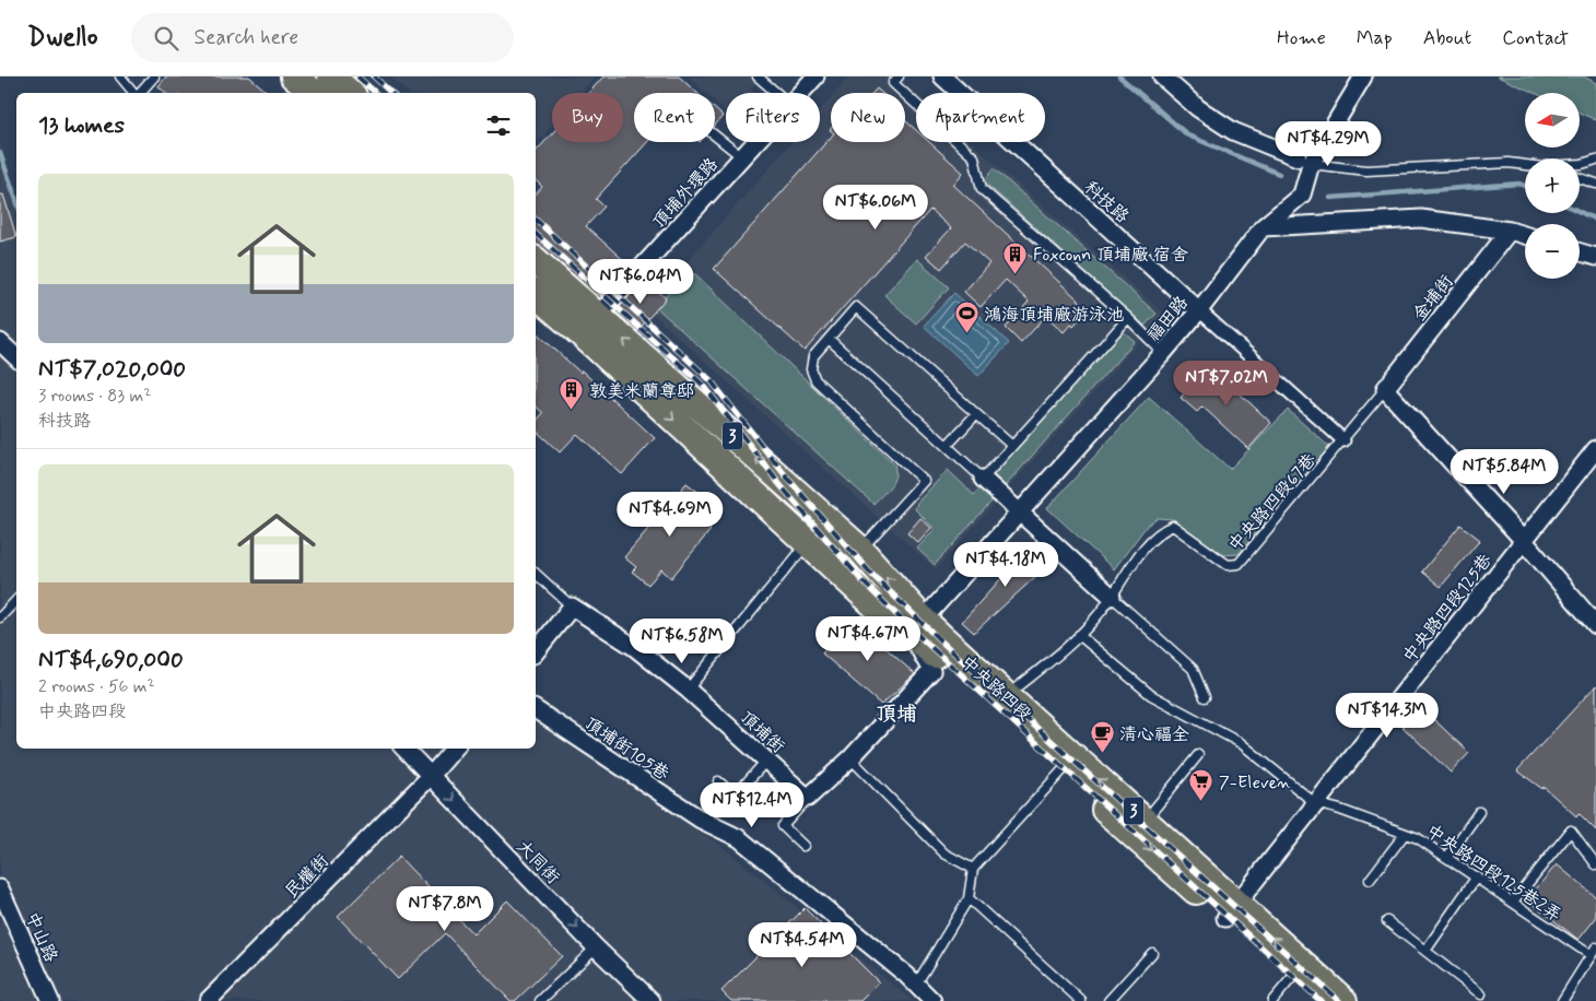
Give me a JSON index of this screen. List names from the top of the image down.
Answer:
{
  "streets": {
    "main road": ["3", "中央路四段"],
    "street": [
      "頂埔外環路",
      "科技路",
      "金埔街",
      "福田路",
      "中央路四段125巷",
      "頂埔街",
      "頂埔街105巷",
      "大同街",
      "民權街",
      "中山路"
    ],
    "lane": ["中央路四段67巷", "中央路四段125巷2弄"]
  },
  "crossings": [
    ["頂埔外環路", "中央路四段"],
    ["科技路", "福田路"],
    ["科技路", "中央路四段67巷"],
    ["金埔街", "中央路四段67巷"],
    ["福田路", "中央路四段"],
    ["中央路四段67巷", "中央路四段"],
    ["中央路四段125巷", "中央路四段"],
    ["中央路四段125巷", "中央路四段125巷2弄"],
    ["大同街", "民權街"]
  ],
  "one_way": ["大同街"],
  "districts": ["頂埔"],
  "places": {
    "building": ["Foxconn 頂埔廠 宿舍", "敦美米蘭尊邸"],
    "sports": ["鴻海頂埔廠游泳池"],
    "cafe": ["清心福全"],
    "supermarket": ["7-Eleven"]
  },
  "north": "left",
  "page": {
    "header": "Dwello",
    "search": "Search here",
    "nav": [
      "Home",
      "Map",
      "About",
      "Contact"
    ],
    "map_buttons": ["+", "−"],
    "chip": [
      "Buy",
      "Rent",
      "Filters",
      "New",
      "Apartment"
    ],
    "heading": "13 homes",
    "price": [
      "NT$4.29M",
      "NT$6.06M",
      "NT$6.04M",
      "NT$7.02M",
      "NT$5.84M",
      "NT$4.69M",
      "NT$4.18M",
      "NT$4.67M",
      "NT$6.58M",
      "NT$14.3M",
      "NT$12.4M",
      "NT$7.8M",
      "NT$4.54M"
    ],
    "list": [
      {
        "name": "NT$7,020,000",
        "note": "3 rooms · 83 m² · 科技路"
      },
      {
        "name": "NT$4,690,000",
        "note": "2 rooms · 56 m² · 中央路四段"
      }
    ]
  }
}
